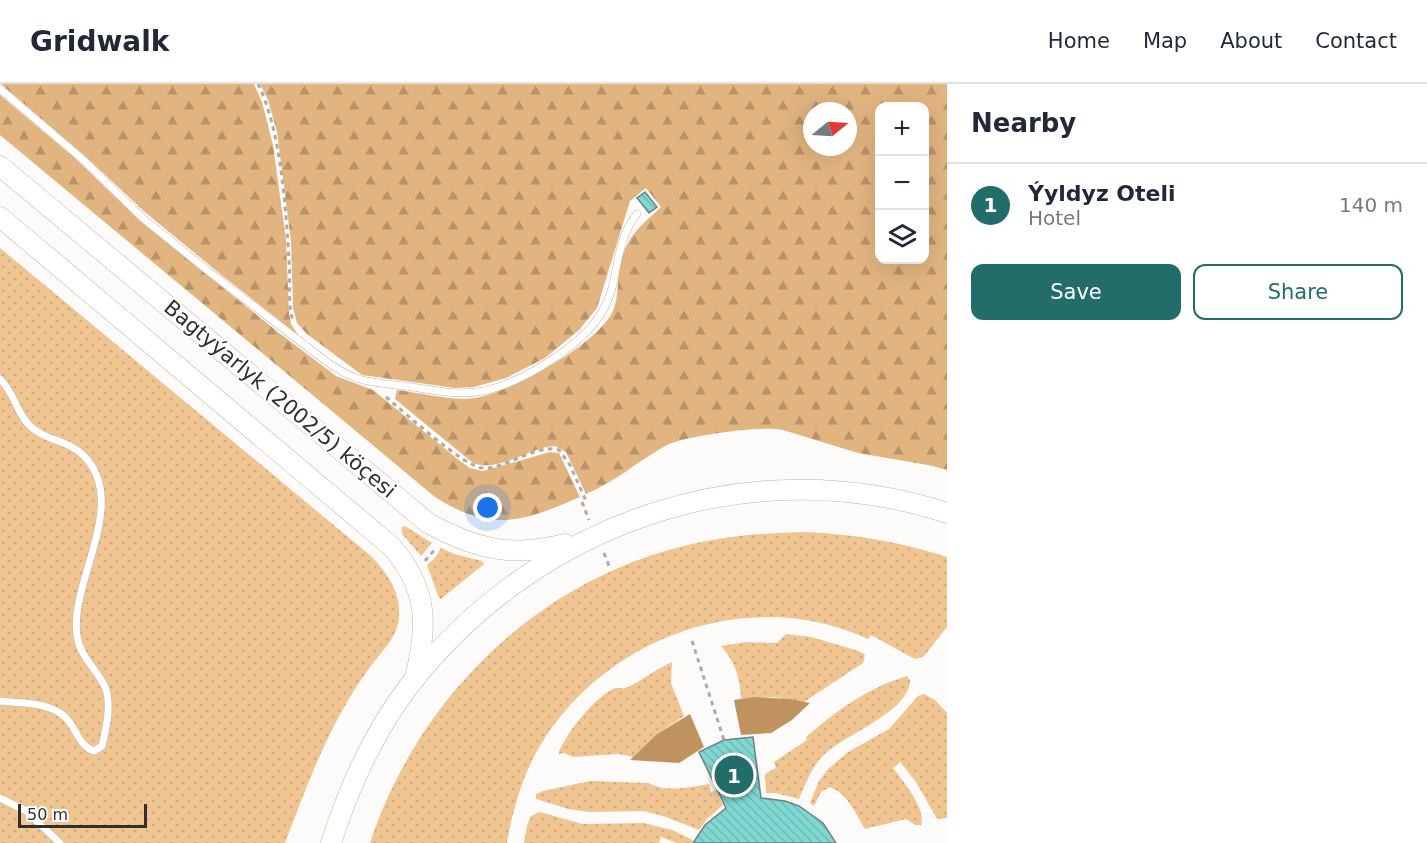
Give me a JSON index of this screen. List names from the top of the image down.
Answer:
{
  "streets": {
    "street": ["Bagtyýarlyk (2002/5) köçesi"]
  },
  "scale_bar": "50 m",
  "north": "right",
  "page": {
    "header": "Gridwalk",
    "nav": [
      "Home",
      "Map",
      "About",
      "Contact"
    ],
    "heading": "Nearby",
    "map_buttons": ["+", "−"],
    "list": [
      {
        "mark": "1",
        "name": "Ýyldyz Oteli",
        "note": "Hotel",
        "value": "140 m"
      }
    ],
    "buttons": ["Save", "Share"],
    "pins": "1",
    "scale": "50 m"
  }
}
